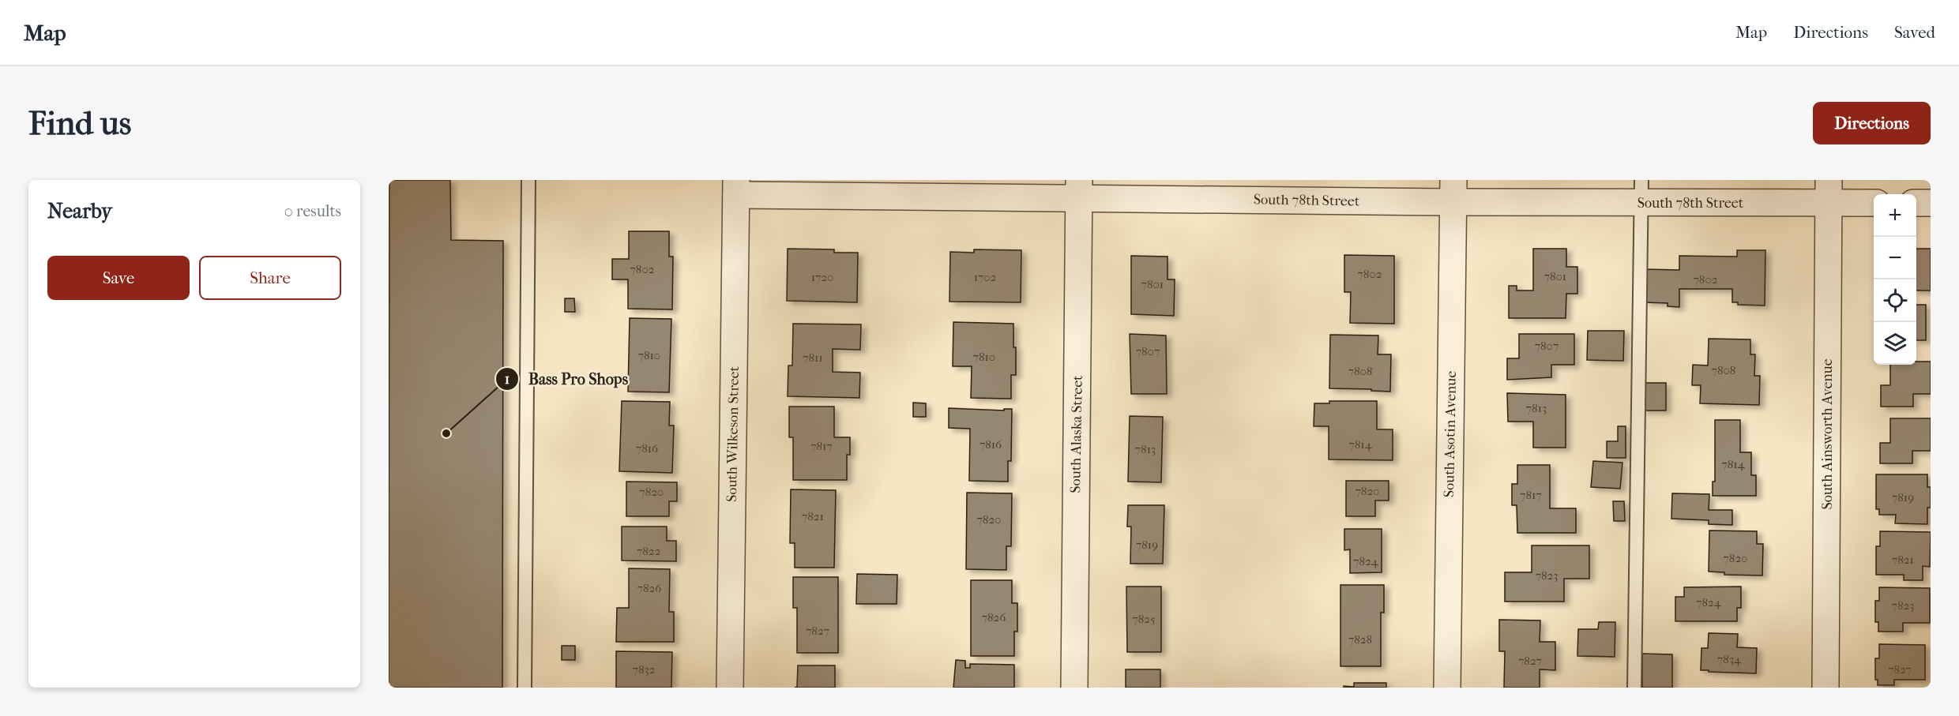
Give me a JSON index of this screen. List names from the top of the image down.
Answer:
{
  "streets": {
    "street": [
      "South 78th Street",
      "South Wilkeson Street",
      "South Alaska Street",
      "South Asotin Avenue",
      "South Ainsworth Avenue"
    ]
  },
  "crossings": [
    ["South 78th Street", "South Wilkeson Street"],
    ["South 78th Street", "South Alaska Street"],
    ["South 78th Street", "South Asotin Avenue"],
    ["South 78th Street", "South Ainsworth Avenue"]
  ],
  "places": ["Bass Pro Shops"],
  "house_numbers": [
    "7802",
    "7802",
    "7801",
    "1720",
    "1702",
    "7802",
    "7801",
    "7807",
    "7807",
    "7810",
    "7810",
    "7811",
    "7808",
    "7808",
    "7813",
    "7816",
    "7814",
    "7817",
    "7816",
    "7813",
    "7814",
    "7820",
    "7820",
    "7817",
    "7819",
    "7821",
    "7820",
    "7819",
    "7822",
    "7820",
    "7821",
    "7824",
    "7823",
    "7826",
    "7824",
    "7823",
    "7826",
    "7825",
    "7827",
    "7828",
    "7834",
    "7827",
    "7832",
    "7827"
  ],
  "page": {
    "header": "Map",
    "nav": ["Map", "Directions", "Saved"],
    "buttons": [
      "Directions",
      ["Save", "Share"]
    ],
    "title": "Find us",
    "heading": ["Nearby", "0 results"],
    "map_buttons": ["+", "−"]
  }
}
